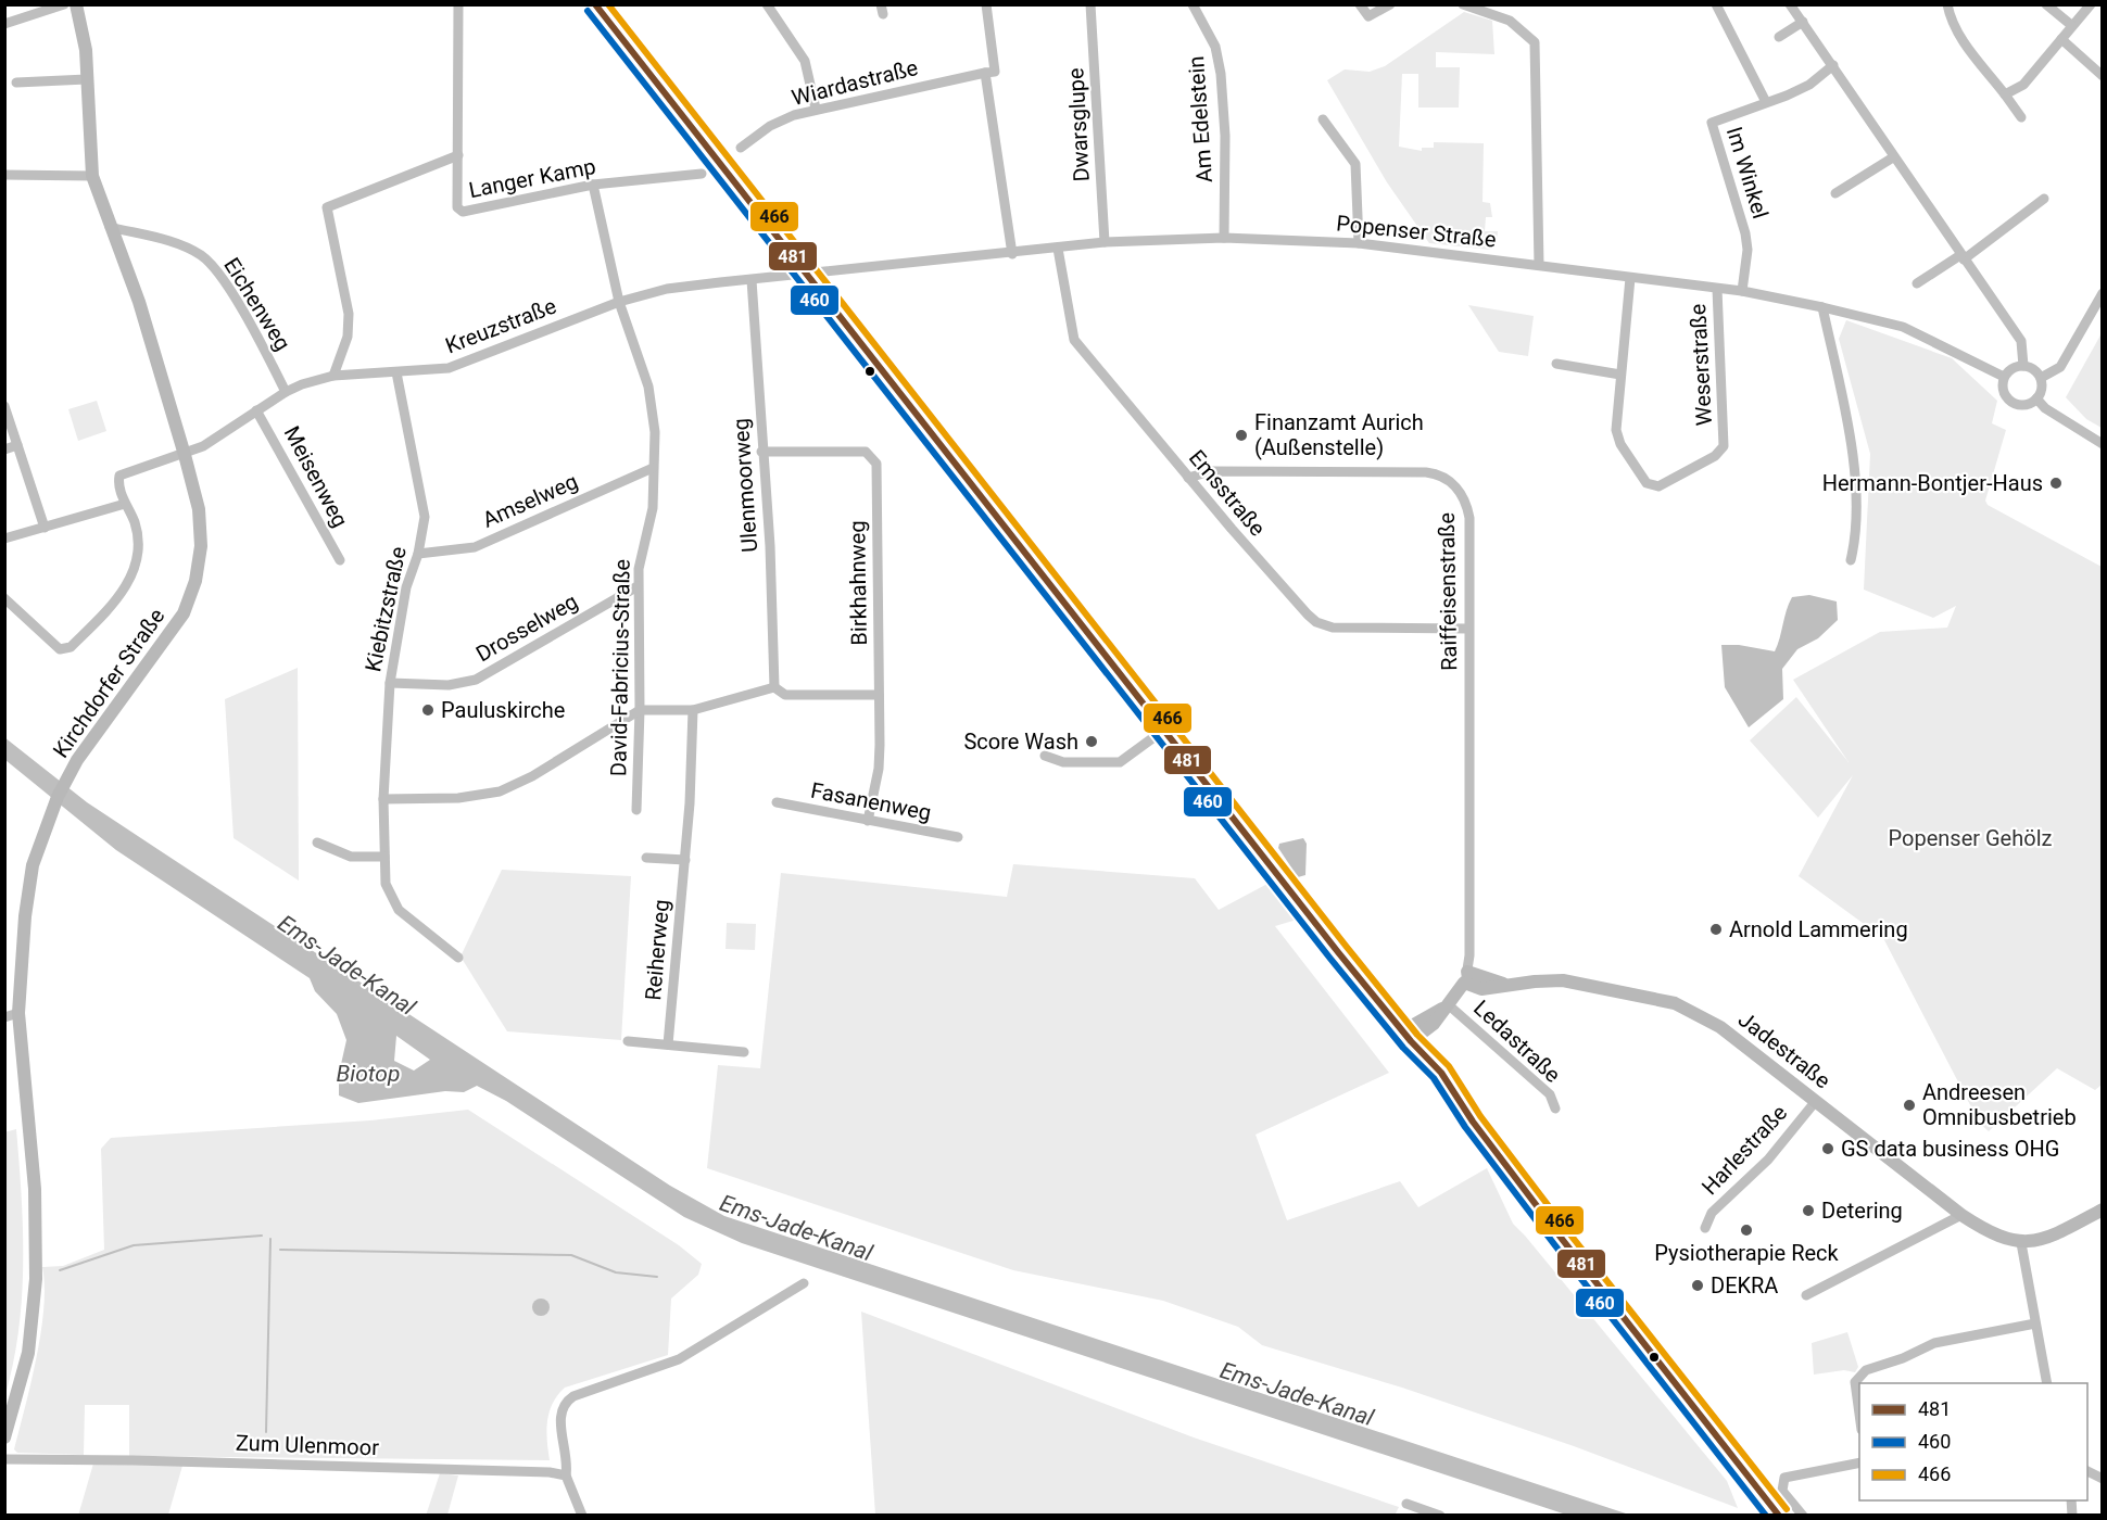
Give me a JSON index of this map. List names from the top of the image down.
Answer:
{
  "streets": {
    "street": [
      "Wiardastraße",
      "Am Edelstein",
      "Dwarsglupe",
      "Im Winkel",
      "Langer Kamp",
      "Popenser Straße",
      "Eichenweg",
      "Kreuzstraße",
      "Weserstraße",
      "Meisenweg",
      "Ulenmoorweg",
      "Emsstraße",
      "Amselweg",
      "Birkhahnweg",
      "Raiffeisenstraße",
      "Kiebitzstraße",
      "Drosselweg",
      "David-Fabricius-Straße",
      "Kirchdorfer Straße",
      "Fasanenweg",
      "Reiherweg",
      "Ledastraße",
      "Jadestraße",
      "Harlestraße",
      "Zum Ulenmoor"
    ]
  },
  "crossings": [
    ["Am Edelstein", "Popenser Straße"],
    ["Dwarsglupe", "Popenser Straße"],
    ["Im Winkel", "Popenser Straße"],
    ["Langer Kamp", "David-Fabricius-Straße"],
    ["Popenser Straße", "Kreuzstraße"],
    ["Popenser Straße", "Weserstraße"],
    ["Popenser Straße", "Emsstraße"],
    ["Eichenweg", "Kreuzstraße"],
    ["Eichenweg", "Kirchdorfer Straße"],
    ["Kreuzstraße", "Meisenweg"],
    ["Kreuzstraße", "Ulenmoorweg"],
    ["Kreuzstraße", "Kiebitzstraße"],
    ["Kreuzstraße", "David-Fabricius-Straße"],
    ["Kreuzstraße", "Kirchdorfer Straße"],
    ["Ulenmoorweg", "Birkhahnweg"],
    ["Emsstraße", "Raiffeisenstraße"],
    ["Amselweg", "Kiebitzstraße"],
    ["Amselweg", "David-Fabricius-Straße"],
    ["Birkhahnweg", "Fasanenweg"],
    ["Raiffeisenstraße", "Jadestraße"],
    ["Kiebitzstraße", "Drosselweg"],
    ["Drosselweg", "David-Fabricius-Straße"],
    ["Jadestraße", "Harlestraße"]
  ],
  "water": ["Ems-Jade-Kanal", "Biotop"],
  "parks": ["Popenser Gehölz"],
  "places": [
    "Finanzamt Aurich (Außenstelle)",
    "Hermann-Bontjer-Haus",
    "Pauluskirche",
    "Score Wash",
    "Arnold Lammering",
    "Andreesen Omnibusbetrieb",
    "GS data business OHG",
    "Detering",
    "Pysiotherapie Reck",
    "DEKRA"
  ],
  "lines": ["transit line 481", "transit line 466", "transit line 460"],
  "legend": ["481", "460", "466"]
}
